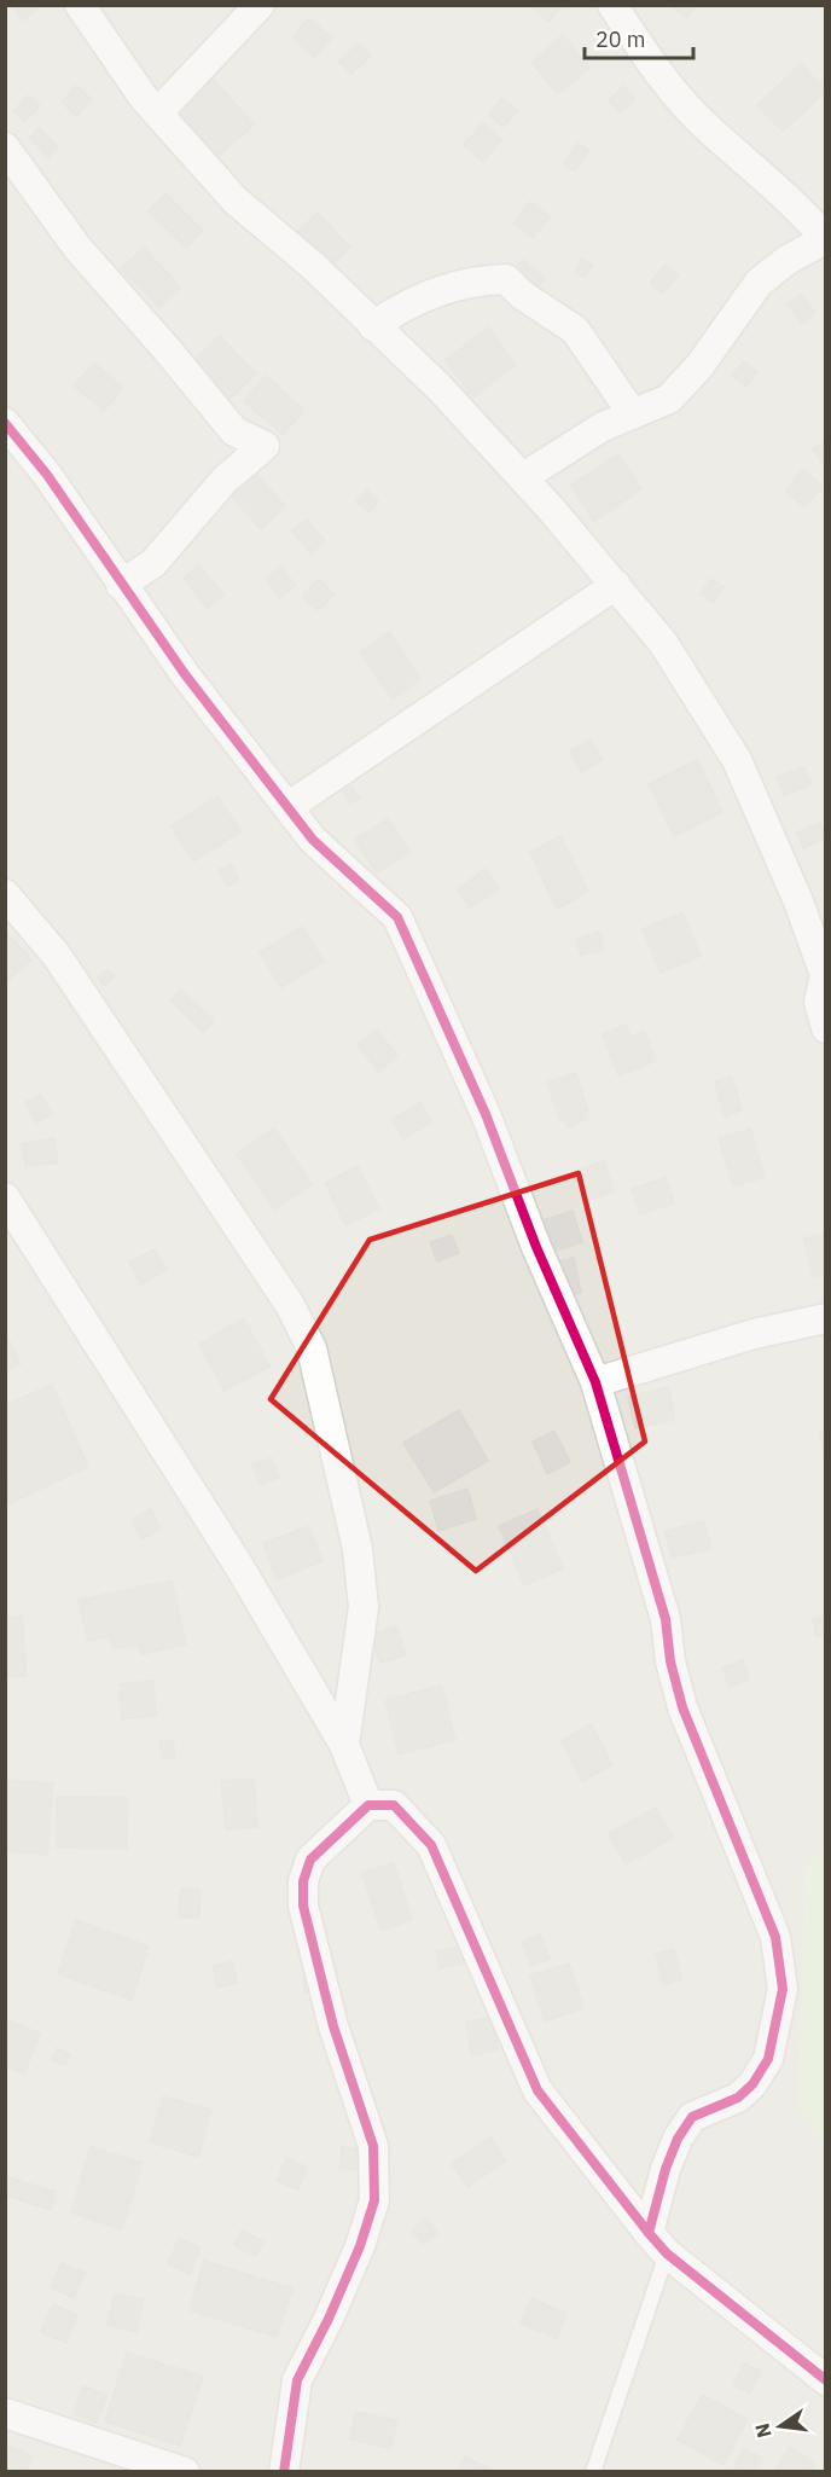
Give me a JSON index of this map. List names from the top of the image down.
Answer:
{
  "scale_bar": "20 m",
  "north": "left"
}
